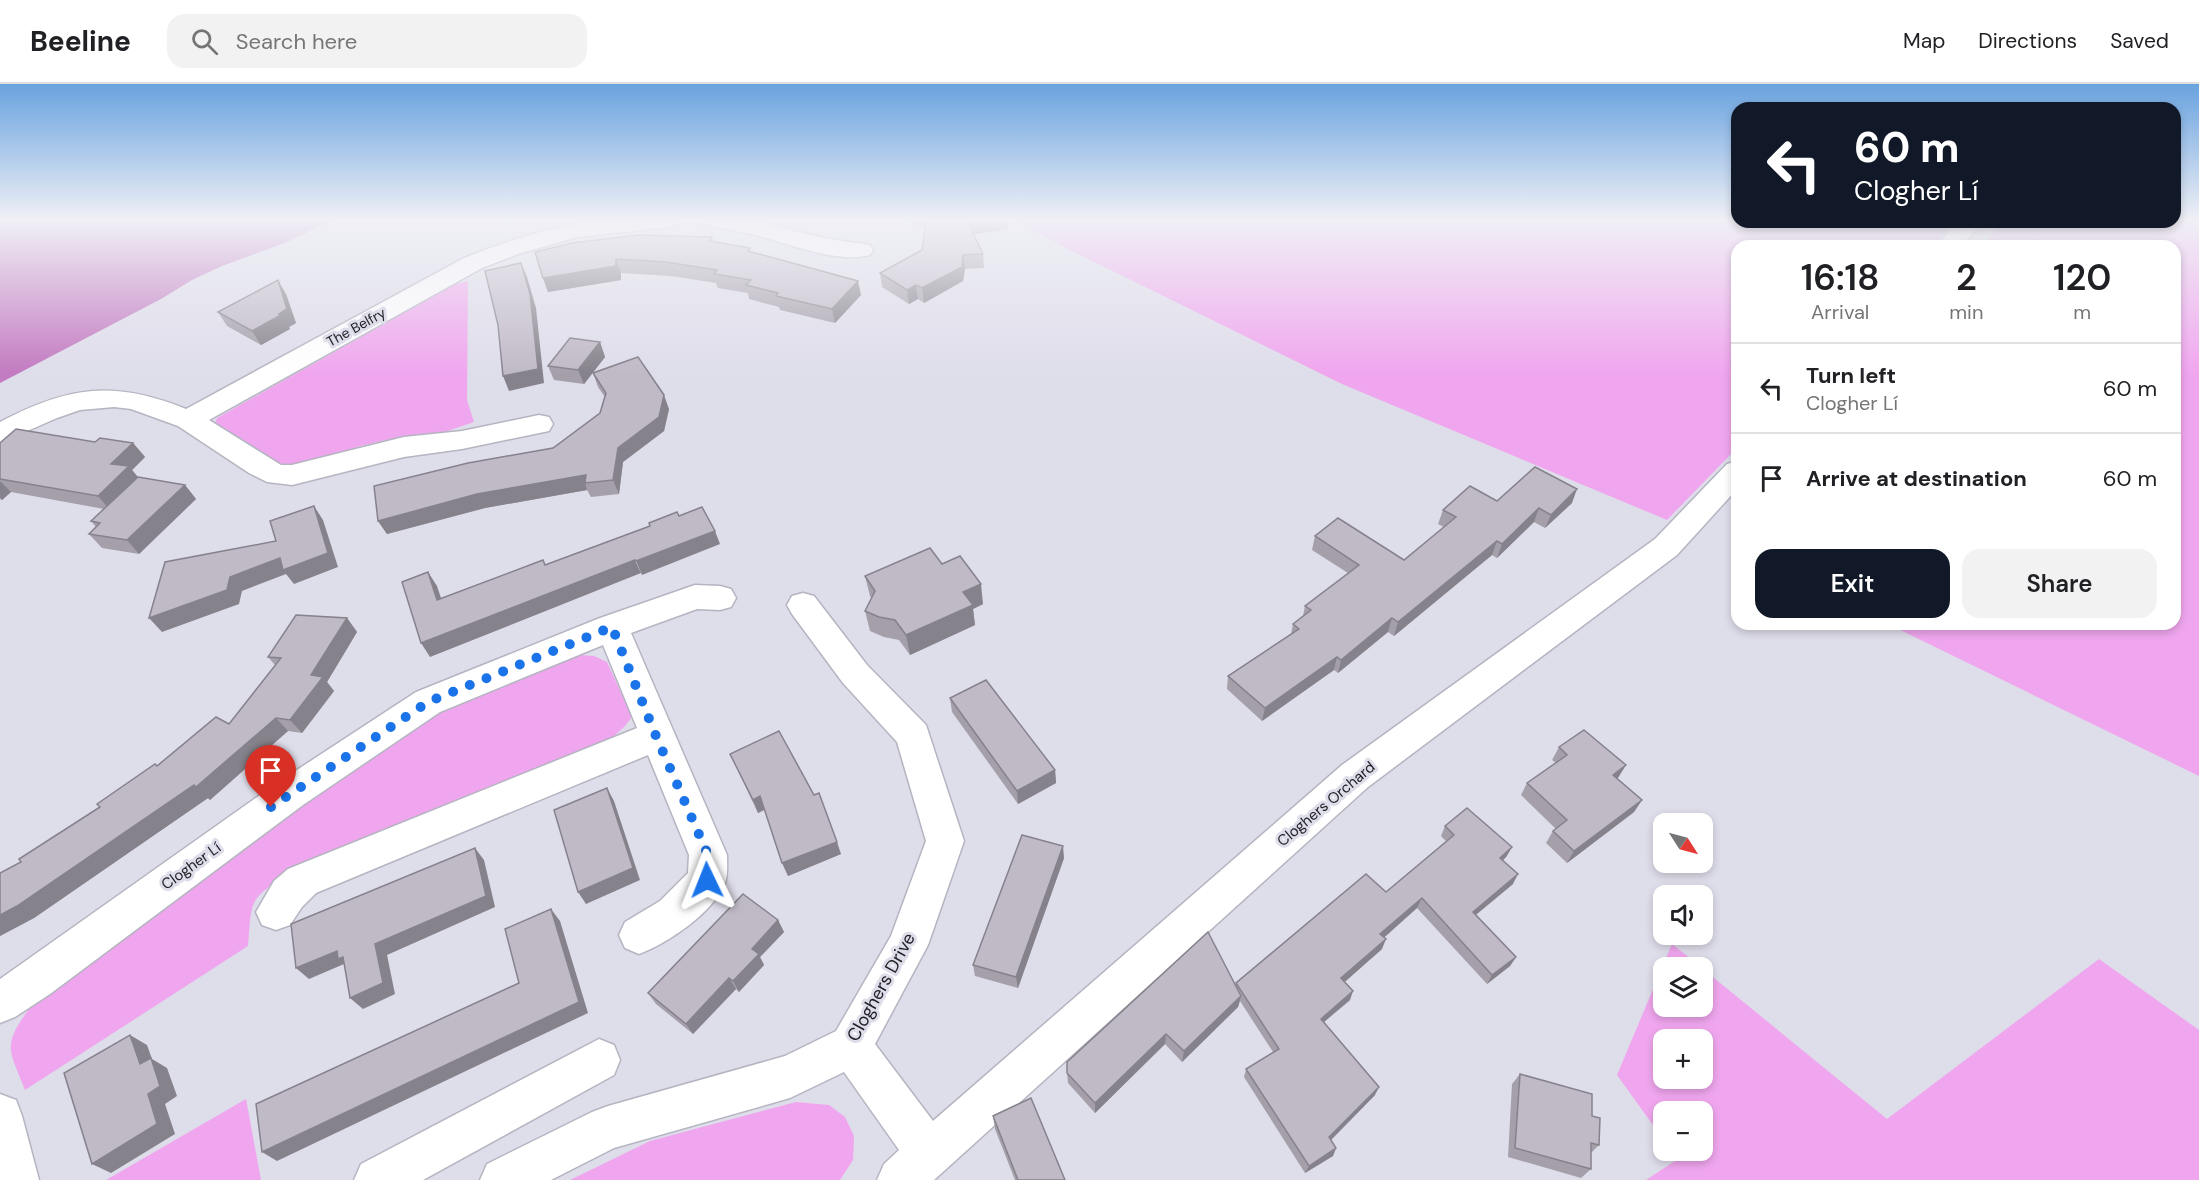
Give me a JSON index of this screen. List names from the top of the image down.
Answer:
{
  "streets": {
    "street": [
      "The Belfry",
      "Cloghers Orchard",
      "Clogher Lí",
      "Cloghers Drive"
    ]
  },
  "north": "bottom right",
  "page": {
    "header": "Beeline",
    "search": "Search here",
    "nav": ["Map", "Directions", "Saved"],
    "turn": ["60 m", "Clogher Lí"],
    "eta": [
      "16:18",
      "Arrival",
      "2",
      "min",
      "120",
      "m"
    ],
    "list": [
      {
        "name": "Turn left",
        "note": "Clogher Lí",
        "value": "60 m"
      },
      {
        "name": "Arrive at destination",
        "value": "60 m"
      }
    ],
    "buttons": ["Exit", "Share"],
    "map_buttons": ["+", "−"]
  }
}
